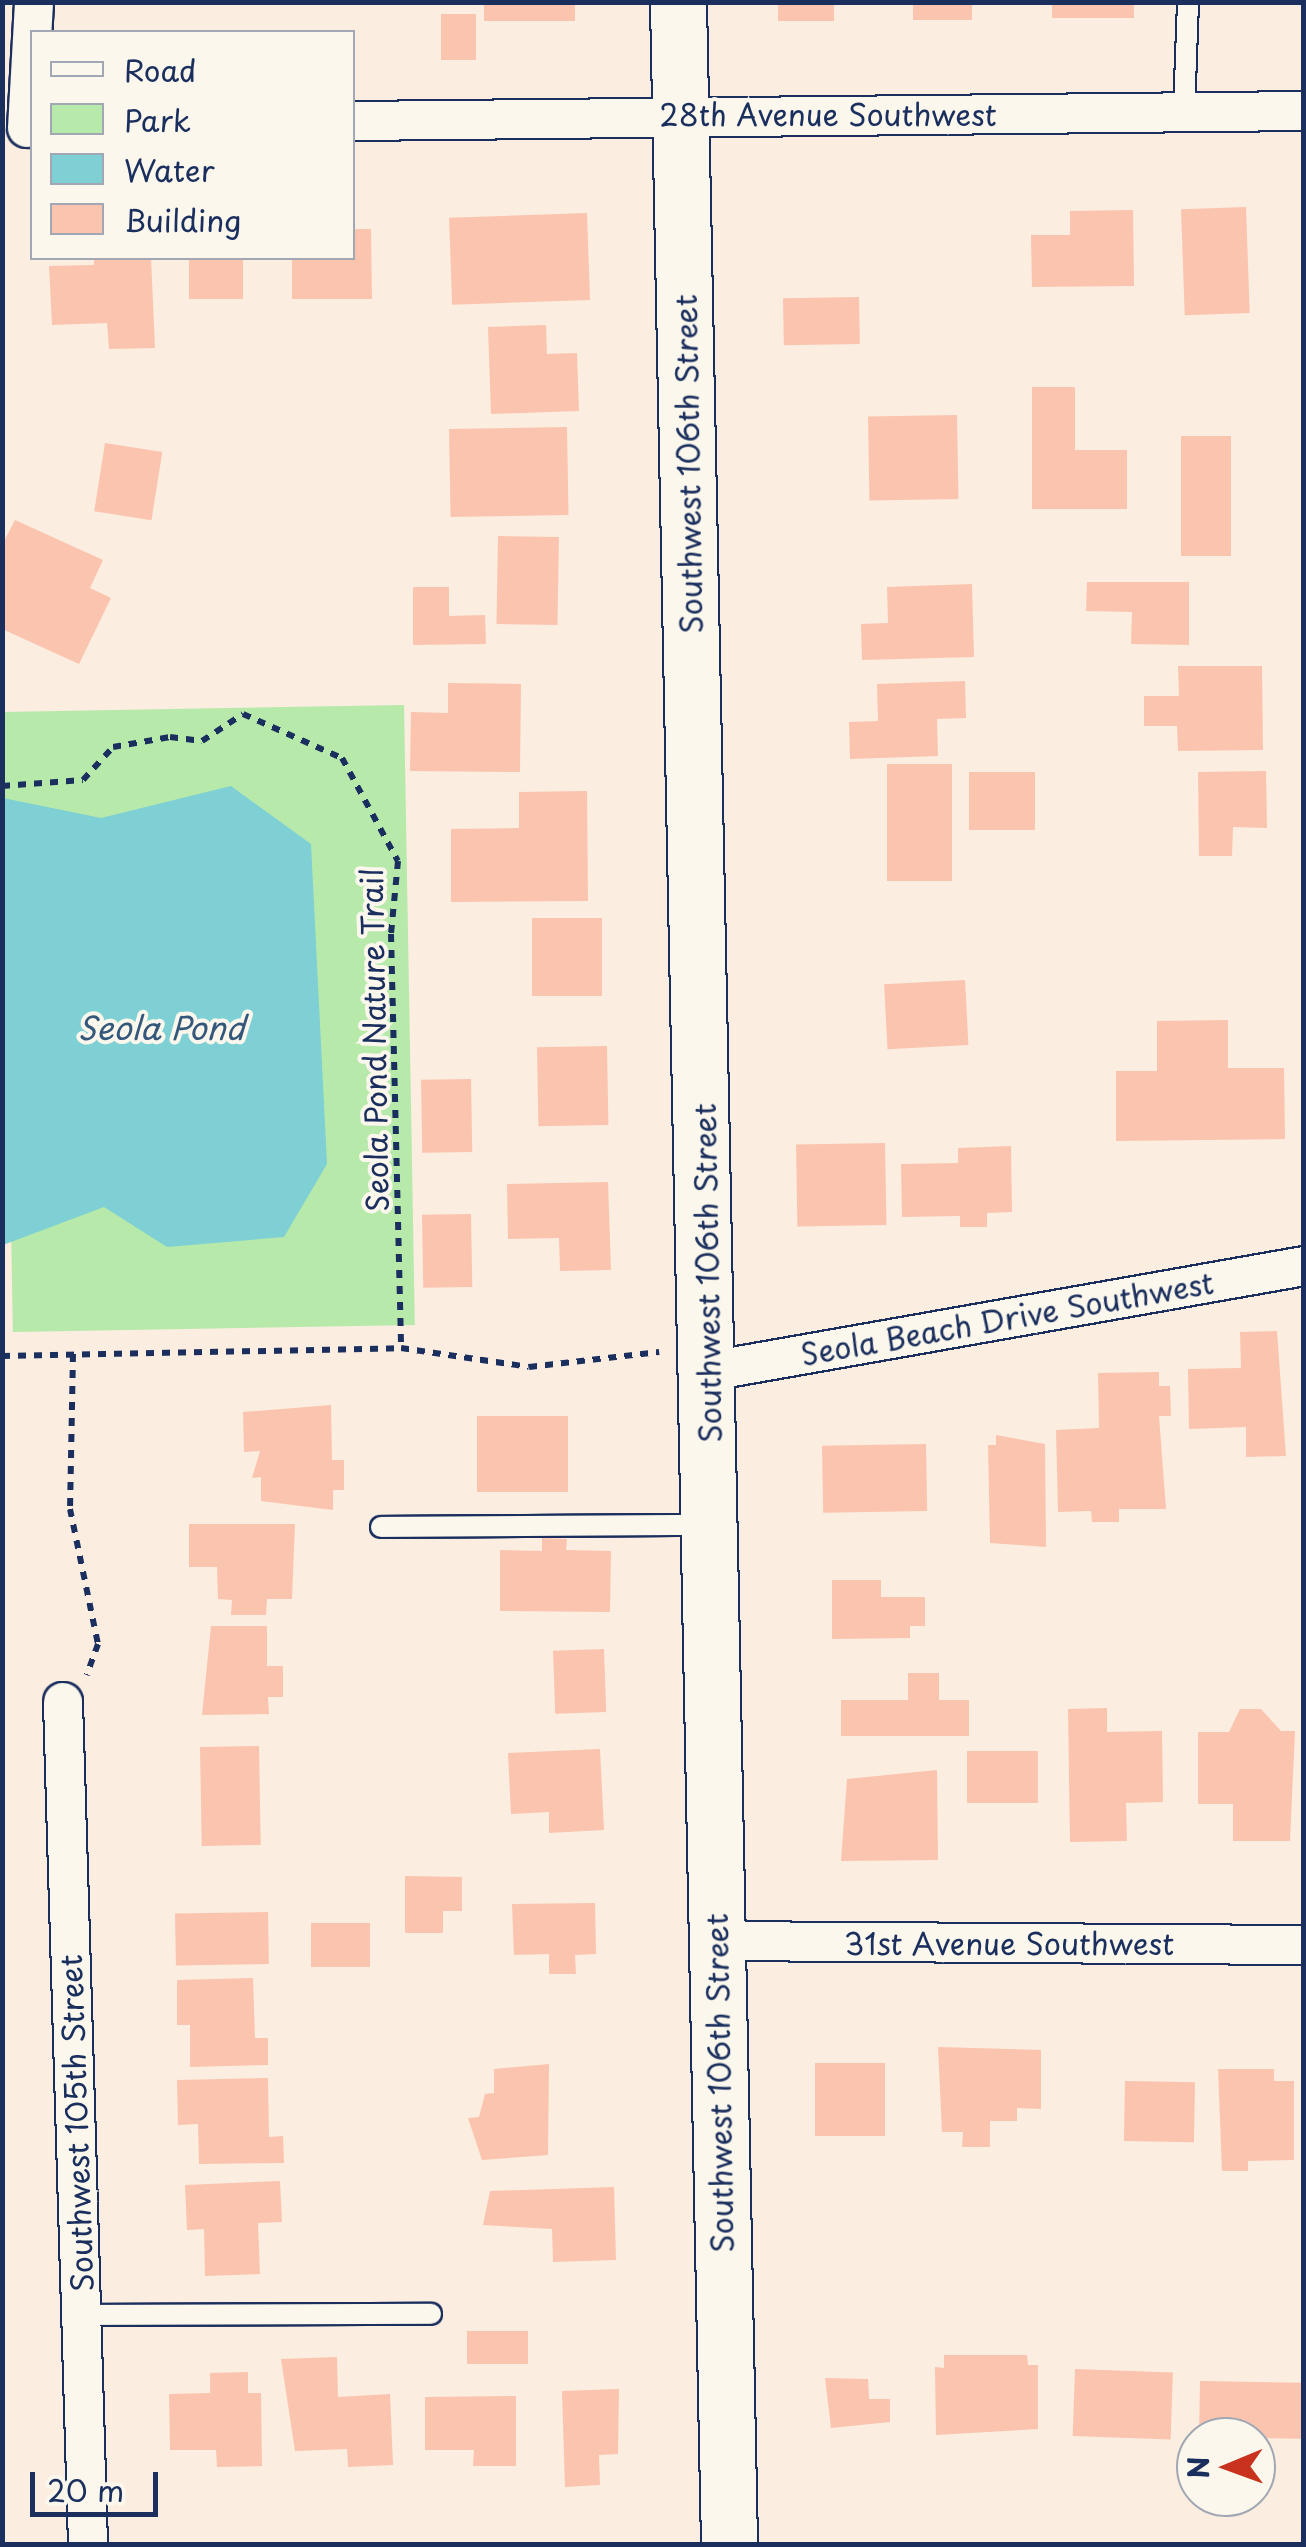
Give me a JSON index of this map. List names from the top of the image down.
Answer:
{
  "streets": {
    "street": [
      "28th Avenue Southwest",
      "Southwest 106th Street",
      "Seola Beach Drive Southwest",
      "31st Avenue Southwest",
      "Southwest 105th Street"
    ],
    "path": ["Seola Pond Nature Trail"]
  },
  "crossings": [
    ["28th Avenue Southwest", "Southwest 106th Street"],
    ["Southwest 106th Street", "Seola Beach Drive Southwest"],
    ["Southwest 106th Street", "31st Avenue Southwest"]
  ],
  "water": ["Seola Pond"],
  "legend": [
    "Road",
    "Park",
    "Water",
    "Building"
  ],
  "scale_bar": "20 m",
  "north": "left"
}
